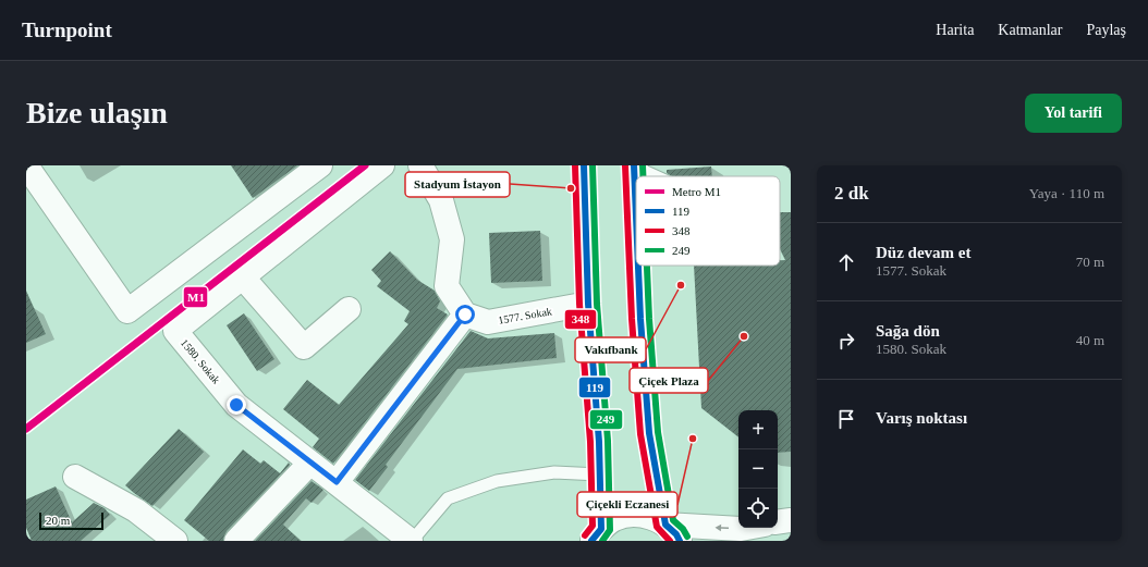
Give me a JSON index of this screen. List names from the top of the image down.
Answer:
{
  "streets": {
    "street": ["1577. Sokak", "1580. Sokak"]
  },
  "places": [
    "Stadyum İstayon",
    "Vakıfbank",
    "Çiçek Plaza",
    "Çiçekli Eczanesi"
  ],
  "lines": [
    "metro line M1",
    "transit line 119",
    "transit line 348",
    "transit line 249"
  ],
  "legend": [
    "Metro M1",
    "119",
    "348",
    "249"
  ],
  "scale_bar": "20 m",
  "page": {
    "header": "Turnpoint",
    "nav": ["Harita", "Katmanlar", "Paylaş"],
    "buttons": "Yol tarifi",
    "title": "Bize ulaşın",
    "heading": ["2 dk", "Yaya · 110 m"],
    "list": [
      ["Düz devam et", "1577. Sokak", "70 m"],
      ["Sağa dön", "1580. Sokak", "40 m"],
      "Varış noktası"
    ],
    "map_buttons": ["+", "−"],
    "scale": "20 m"
  }
}
